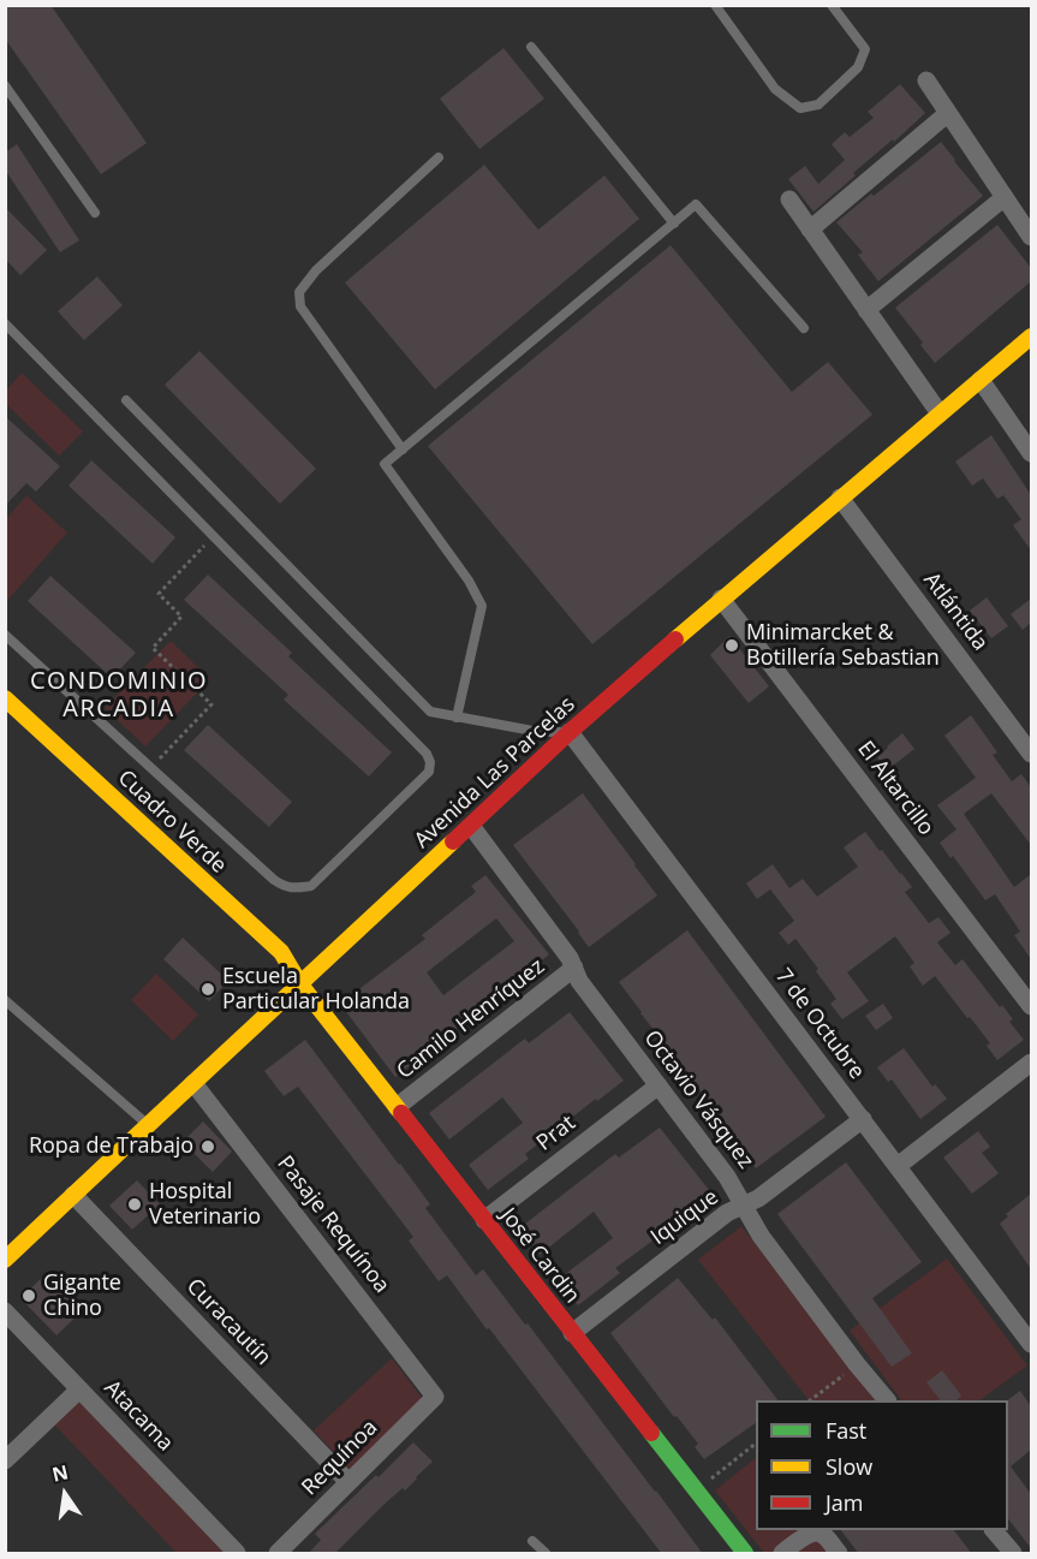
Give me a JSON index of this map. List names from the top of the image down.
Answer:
{
  "streets": {
    "street": [
      "Atlántida",
      "Avenida Las Parcelas",
      "El Altarcillo",
      "Cuadro Verde",
      "Camilo Henríquez",
      "7 de Octubre",
      "Octavio Vásquez",
      "Prat",
      "Iquique",
      "Pasaje Requínoa",
      "José Cardin",
      "Curacautín",
      "Atacama",
      "Requínoa"
    ]
  },
  "crossings": [
    ["Atlántida", "Avenida Las Parcelas"],
    ["Avenida Las Parcelas", "El Altarcillo"],
    ["Avenida Las Parcelas", "Cuadro Verde"],
    ["Avenida Las Parcelas", "7 de Octubre"],
    ["Avenida Las Parcelas", "Octavio Vásquez"],
    ["Avenida Las Parcelas", "Pasaje Requínoa"],
    ["Avenida Las Parcelas", "José Cardin"],
    ["Avenida Las Parcelas", "Curacautín"],
    ["Cuadro Verde", "José Cardin"],
    ["Camilo Henríquez", "Octavio Vásquez"],
    ["Camilo Henríquez", "José Cardin"],
    ["7 de Octubre", "Iquique"],
    ["Octavio Vásquez", "Prat"],
    ["Octavio Vásquez", "Iquique"],
    ["Prat", "José Cardin"],
    ["Iquique", "José Cardin"],
    ["Pasaje Requínoa", "Requínoa"],
    ["Curacautín", "Requínoa"]
  ],
  "districts": ["CONDOMINIO ARCADIA"],
  "places": [
    "Minimarcket & Botillería Sebastian",
    "Escuela Particular Holanda",
    "Ropa de Trabajo",
    "Hospital Veterinario",
    "Gigante Chino"
  ],
  "legend": ["Fast", "Slow", "Jam"],
  "north": "top"
}
